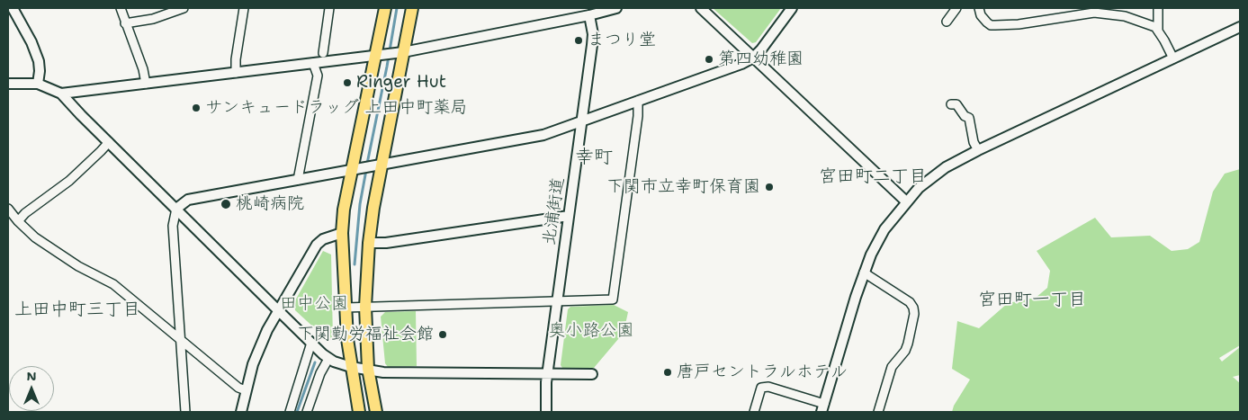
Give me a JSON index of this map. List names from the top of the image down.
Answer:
{
  "streets": {
    "street": ["北浦街道"]
  },
  "districts": [
    "幸町",
    "宮田町二丁目",
    "宮田町一丁目",
    "上田中町三丁目"
  ],
  "parks": ["田中公園", "奥小路公園"],
  "places": [
    "まつり堂",
    "第四幼稚園",
    "Ringer Hut",
    "サンキュードラッグ 上田中町薬局",
    "下関市立幸町保育園",
    "桃崎病院",
    "下関勤労福祉会館",
    "唐戸セントラルホテル"
  ],
  "north": "top"
}
